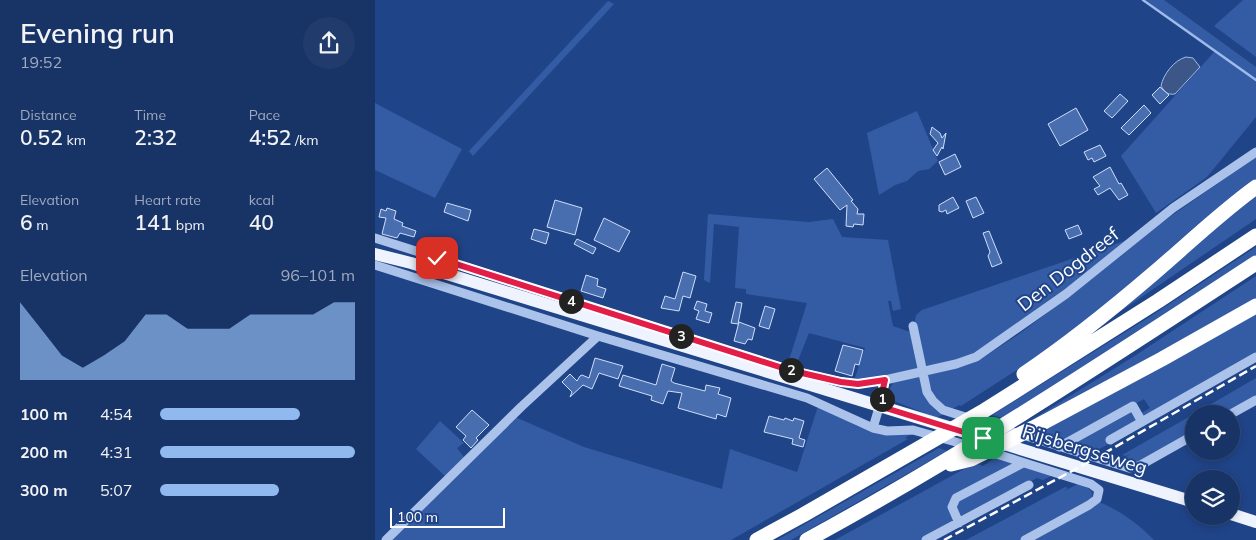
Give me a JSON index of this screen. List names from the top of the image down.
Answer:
{
  "streets": {
    "main road": ["Rijsbergseweg"],
    "street": ["Den Dogdreef"]
  },
  "scale_bar": "100 m",
  "page": {
    "heading": ["Evening run", "19:52"],
    "stats": [
      ["Distance", "0.52 km"],
      ["Time", "2:32"],
      ["Pace", "4:52 /km"],
      ["Elevation", "6 m"],
      ["Heart rate", "141 bpm"],
      ["kcal", "40"]
    ],
    "chart": ["Elevation", "96–101 m"],
    "pins": [
      "4",
      "3",
      "2",
      "1"
    ],
    "list": [
      {
        "name": "100 m",
        "note": "4:54"
      },
      {
        "name": "200 m",
        "note": "4:31"
      },
      {
        "name": "300 m",
        "note": "5:07"
      }
    ],
    "scale": "100 m"
  }
}
